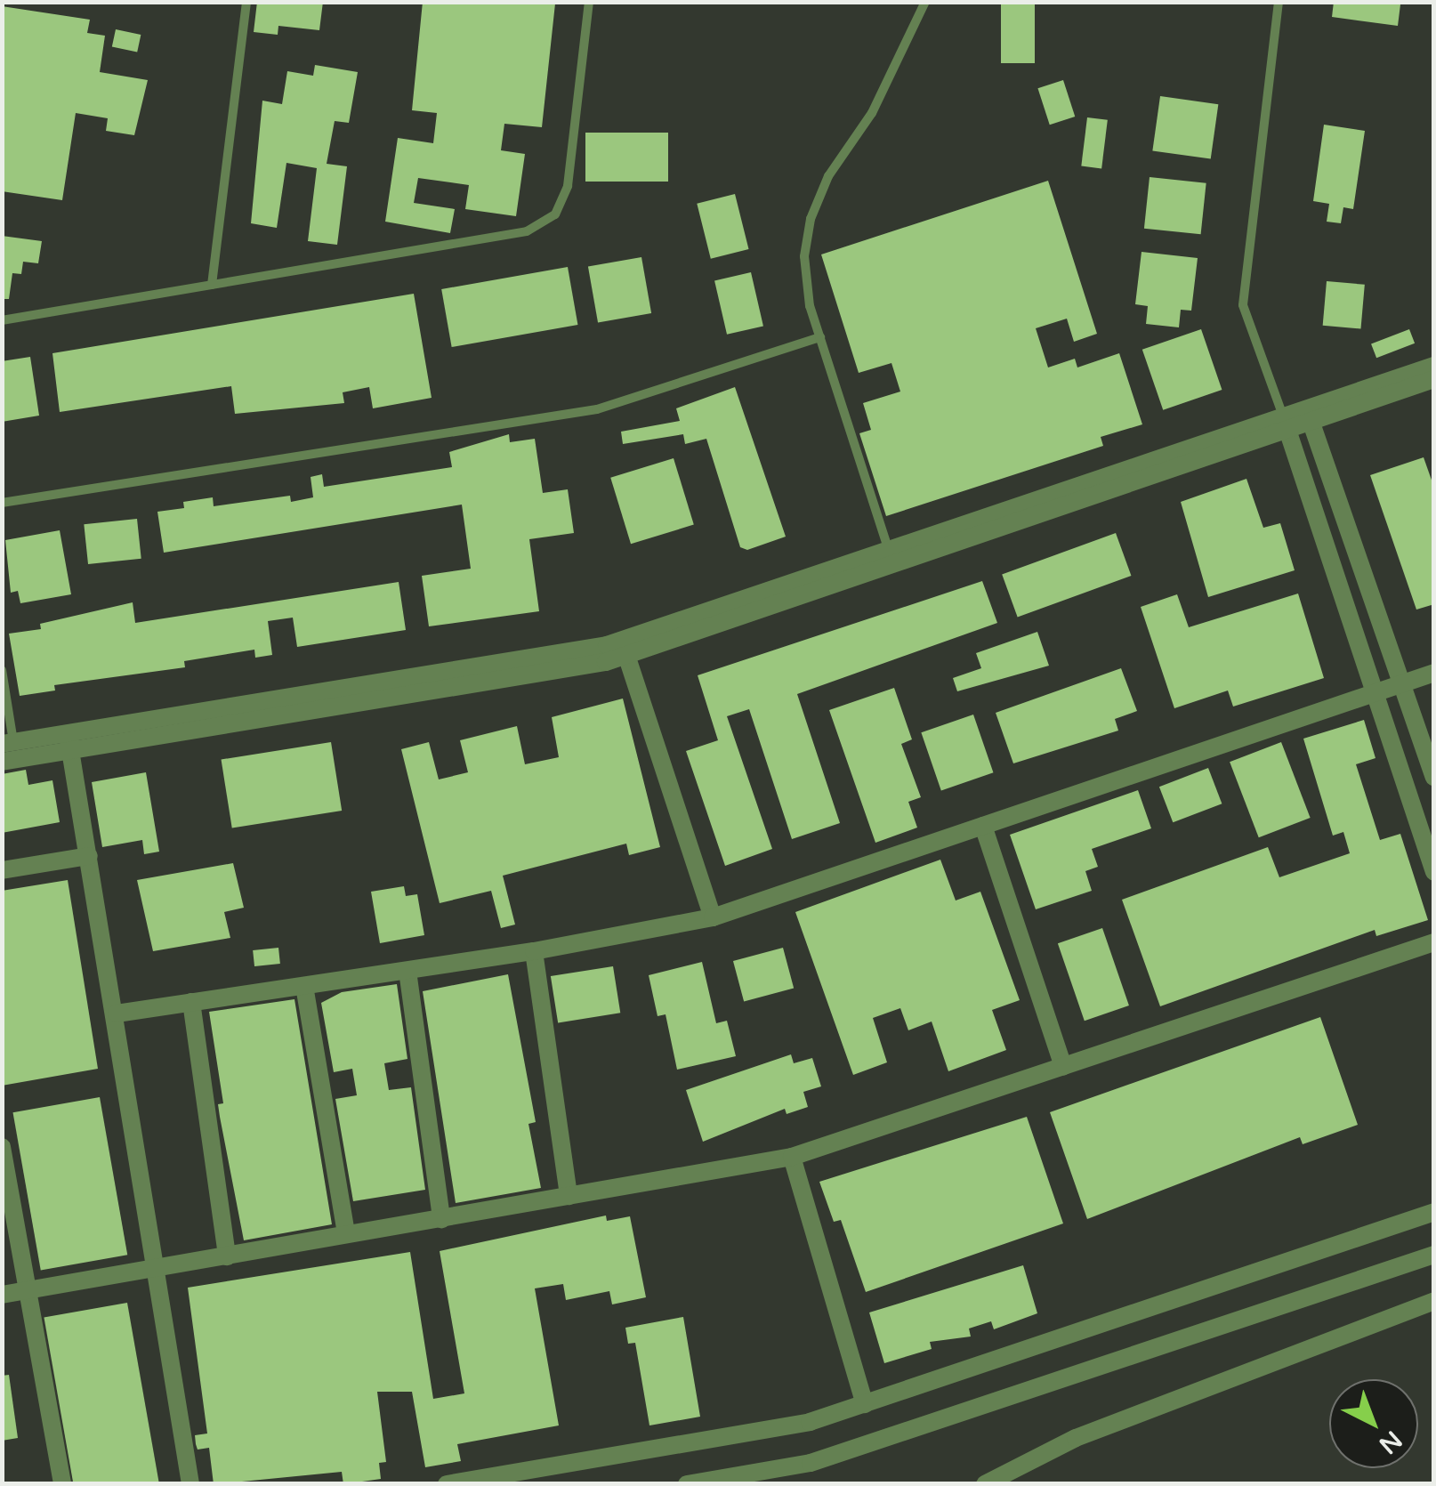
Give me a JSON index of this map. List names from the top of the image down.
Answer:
{
  "north": "bottom right"
}
